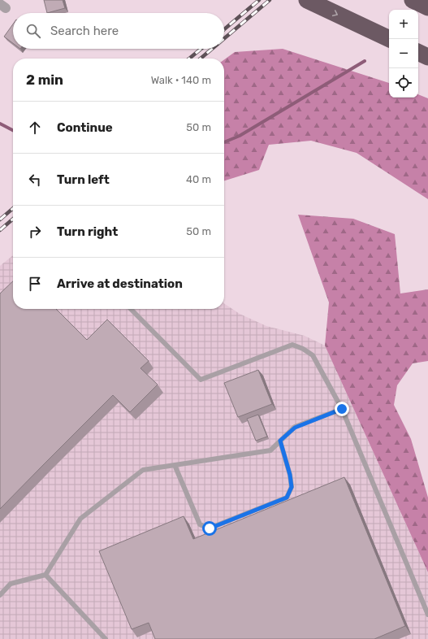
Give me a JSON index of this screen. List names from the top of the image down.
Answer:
{
  "page": {
    "map_buttons": ["+", "−"],
    "search": "Search here",
    "heading": ["2 min", "Walk · 140 m"],
    "list": [
      ["Continue", "50 m"],
      ["Turn left", "40 m"],
      ["Turn right", "50 m"],
      "Arrive at destination"
    ]
  }
}
